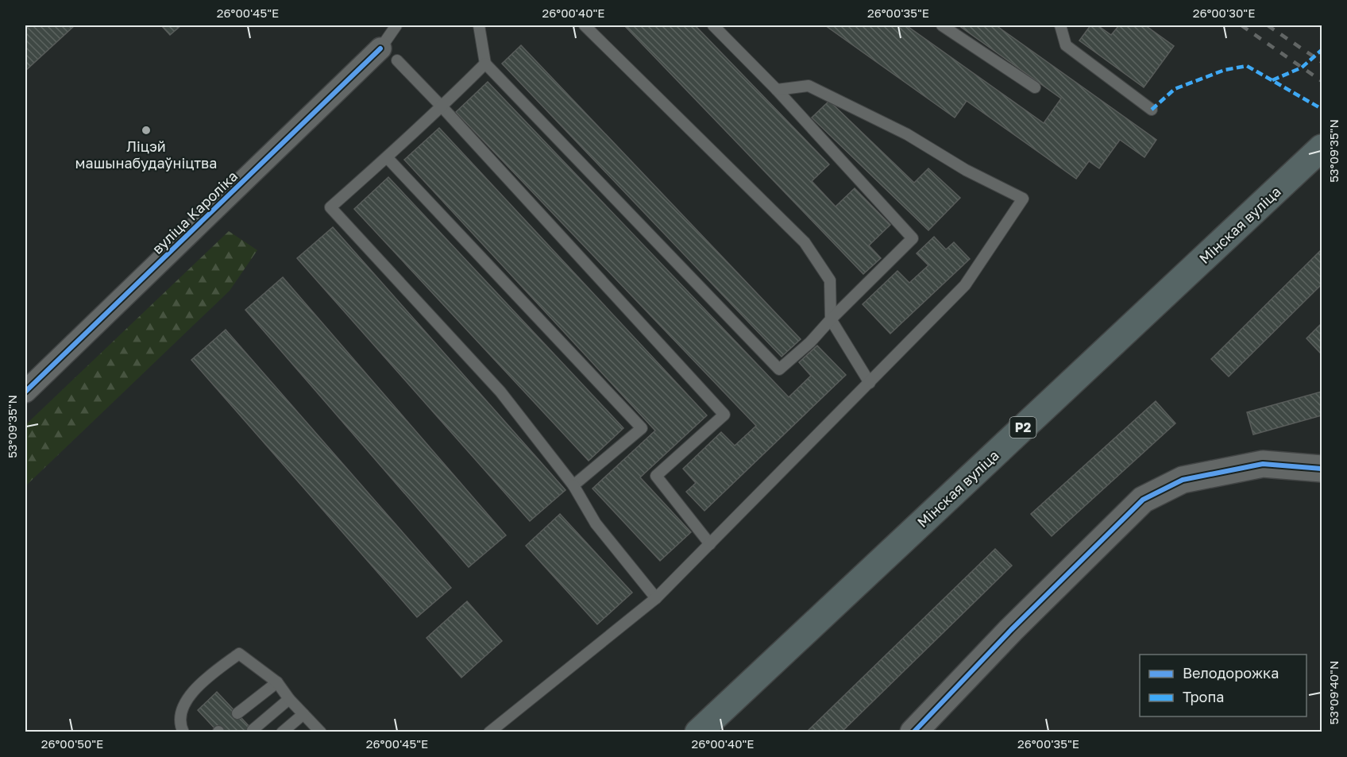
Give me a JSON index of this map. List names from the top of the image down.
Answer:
{
  "streets": {
    "main road": ["Мінская вуліца", "Р2"],
    "street": ["вуліца Кароліка"]
  },
  "places": ["Ліцэй машынабудаўніцтва"],
  "legend": ["Велодорожка", "Тропа"],
  "coordinates": [
    "26°00'45\"E",
    "26°00'40\"E",
    "26°00'35\"E",
    "26°00'30\"E",
    "53°09'35\"N",
    "53°09'40\"N",
    "26°00'50\"E"
  ]
}
